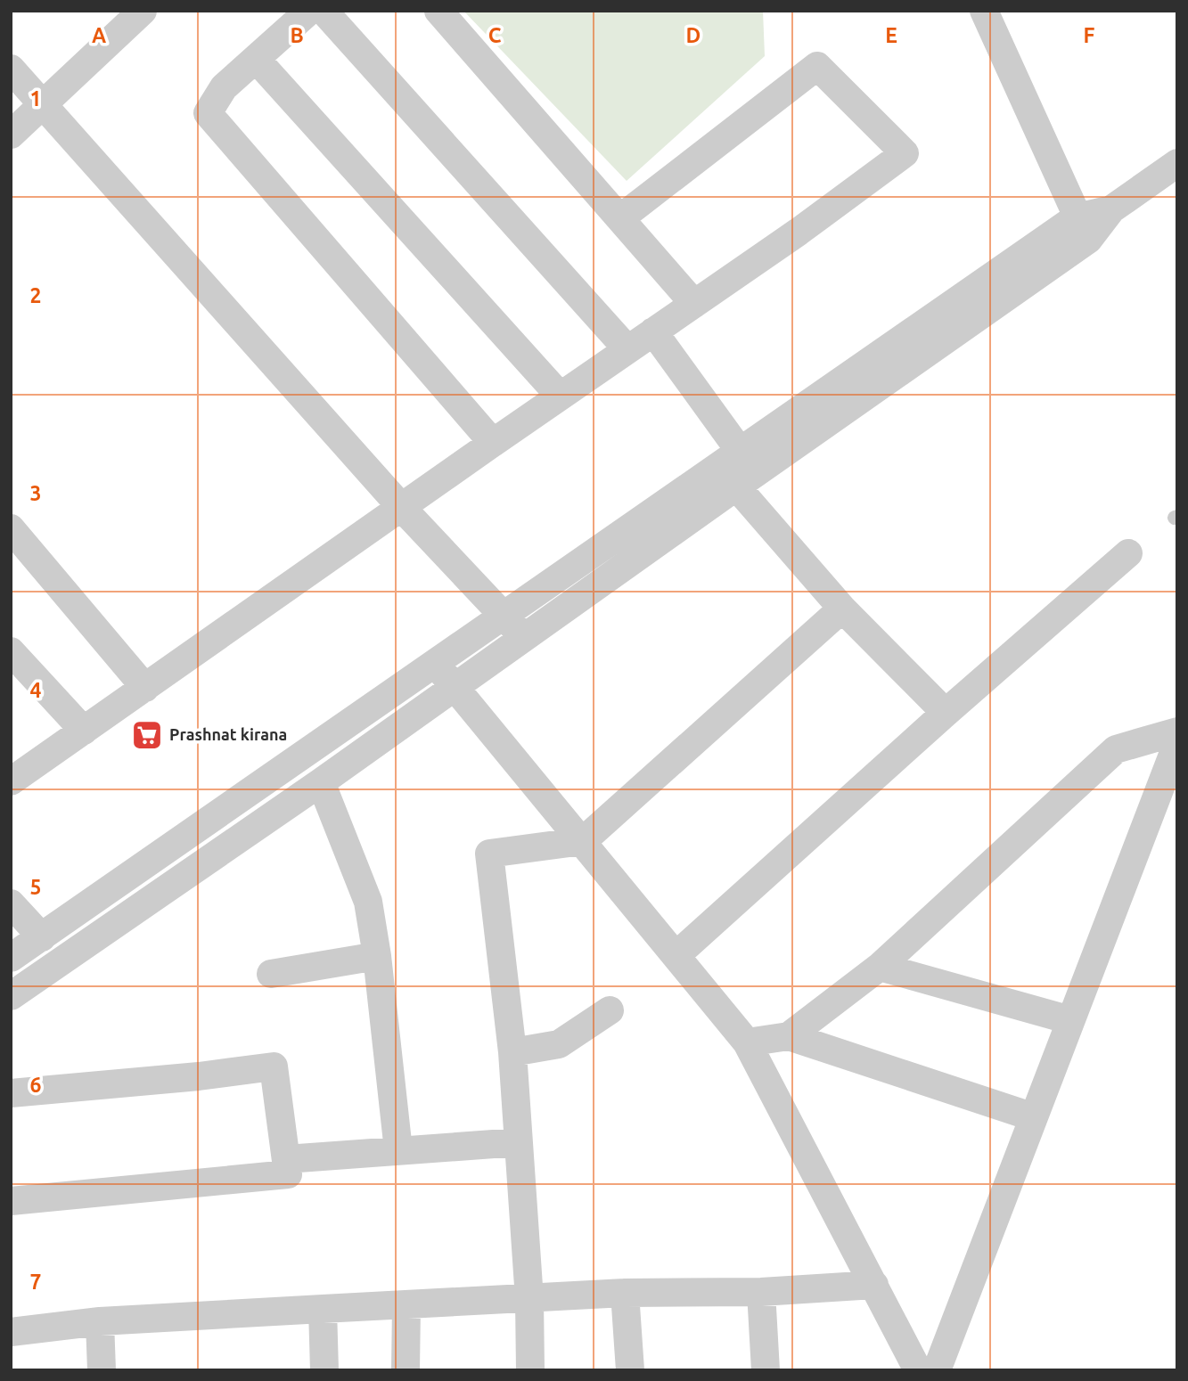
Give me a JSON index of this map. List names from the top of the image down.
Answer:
{
  "places": {
    "supermarket": ["Prashnat kirana"]
  },
  "grid": {
    "columns": [
      "A",
      "B",
      "C",
      "D",
      "E",
      "F"
    ],
    "rows": [
      "1",
      "2",
      "3",
      "4",
      "5",
      "6",
      "7"
    ]
  }
}
